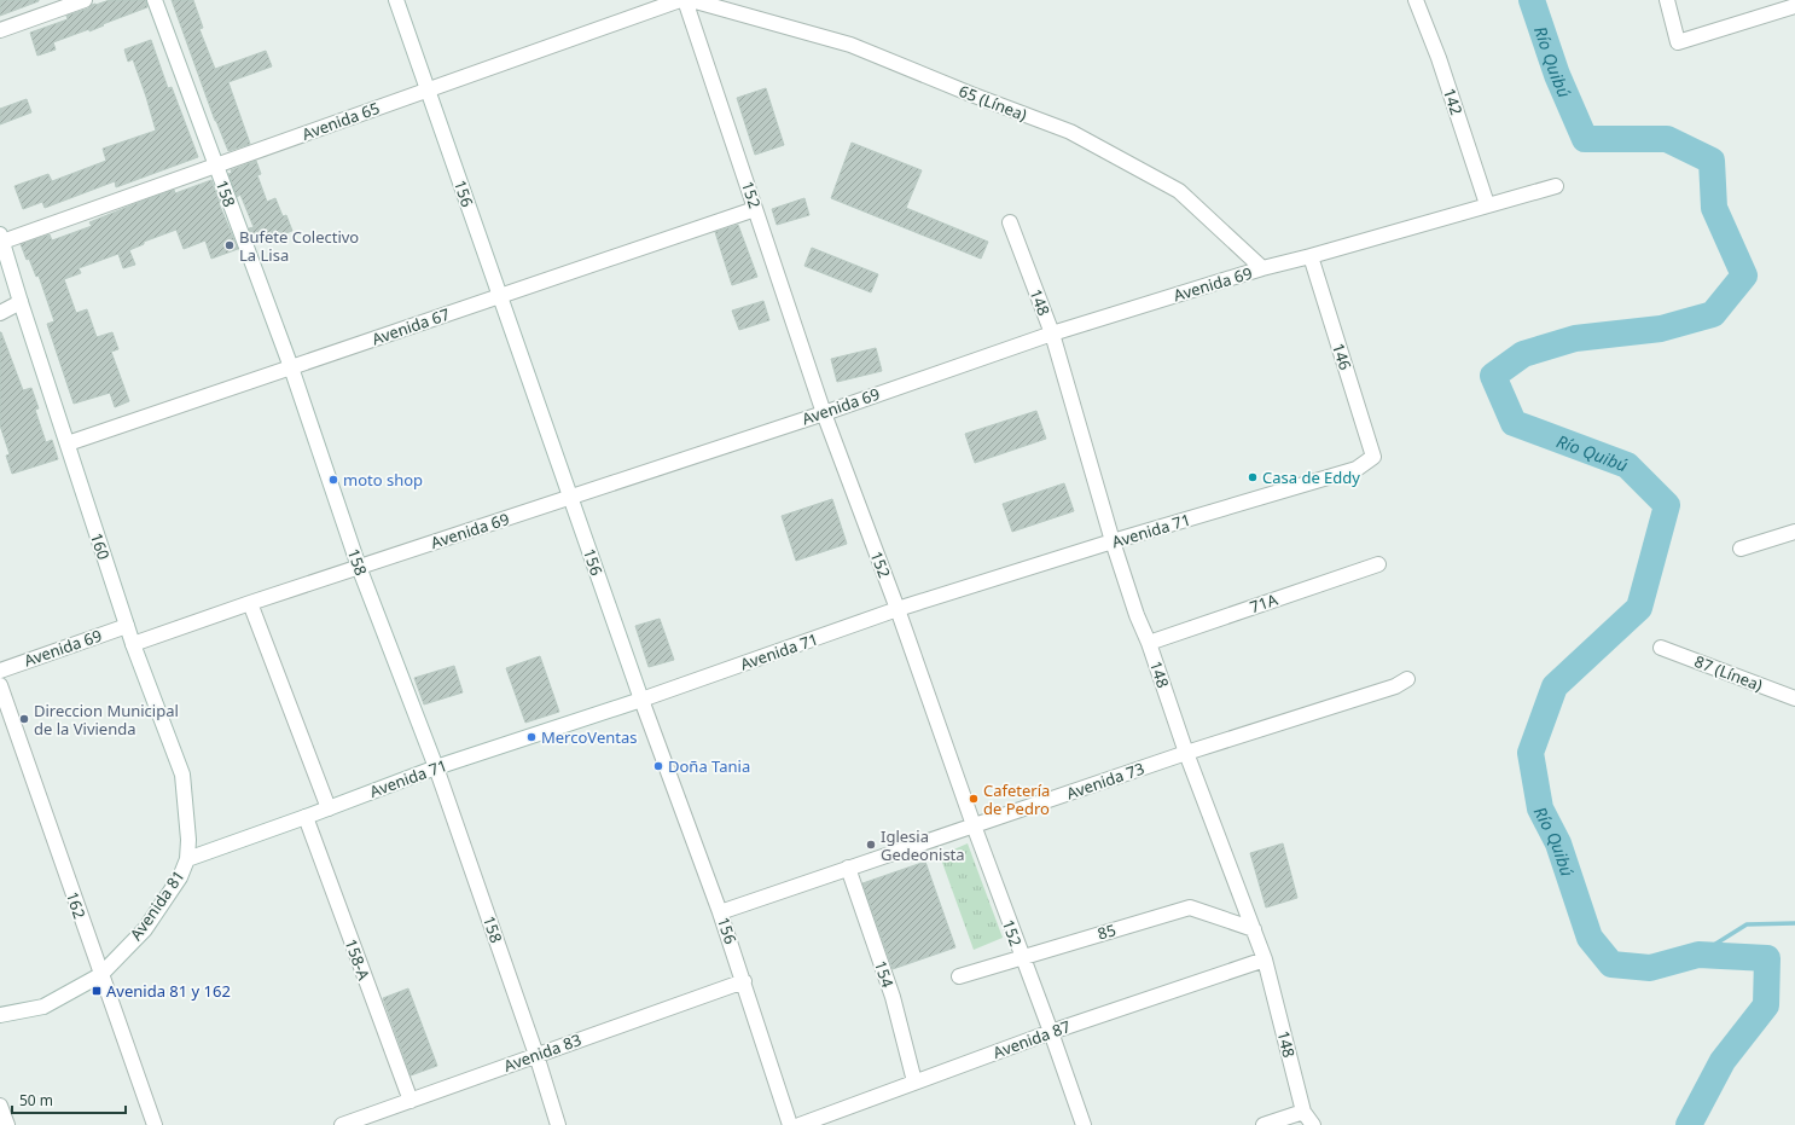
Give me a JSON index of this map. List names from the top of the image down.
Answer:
{
  "streets": {
    "street": [
      "142",
      "65 (Línea)",
      "Avenida 65",
      "158",
      "156",
      "152",
      "Avenida 69",
      "148",
      "Avenida 67",
      "146",
      "Avenida 71",
      "160",
      "71A",
      "87 (Línea)",
      "Avenida 73",
      "162",
      "Avenida 81",
      "85",
      "158-A",
      "154",
      "Avenida 87",
      "Avenida 83"
    ]
  },
  "crossings": [
    ["142", "Avenida 69"],
    ["65 (Línea)", "Avenida 69"],
    ["Avenida 65", "158"],
    ["Avenida 65", "156"],
    ["Avenida 65", "160"],
    ["158", "Avenida 69"],
    ["158", "Avenida 67"],
    ["158", "Avenida 71"],
    ["158", "Avenida 83"],
    ["156", "Avenida 69"],
    ["156", "Avenida 67"],
    ["156", "Avenida 71"],
    ["156", "Avenida 73"],
    ["156", "Avenida 83"],
    ["152", "Avenida 69"],
    ["152", "Avenida 67"],
    ["152", "Avenida 71"],
    ["152", "Avenida 73"],
    ["152", "85"],
    ["152", "Avenida 87"],
    ["Avenida 69", "148"],
    ["Avenida 69", "146"],
    ["Avenida 69", "160"],
    ["148", "Avenida 71"],
    ["148", "71A"],
    ["148", "Avenida 73"],
    ["148", "85"],
    ["148", "Avenida 87"],
    ["Avenida 67", "160"],
    ["146", "Avenida 71"],
    ["Avenida 71", "160"],
    ["Avenida 71", "Avenida 81"],
    ["Avenida 71", "158-A"],
    ["160", "Avenida 81"],
    ["Avenida 73", "154"],
    ["162", "Avenida 81"],
    ["158-A", "Avenida 83"],
    ["154", "Avenida 87"]
  ],
  "water": ["Río Quibú"],
  "places": {
    "other": [
      "Bufete Colectivo La Lisa",
      "Casa de Eddy",
      "moto shop",
      "Direccion Municipal de la Vivienda",
      "MercoVentas",
      "Doña Tania",
      "Cafetería de Pedro",
      "Iglesia Gedeonista"
    ],
    "transit": ["Avenida 81 y 162"]
  },
  "scale_bar": "50 m"
}
